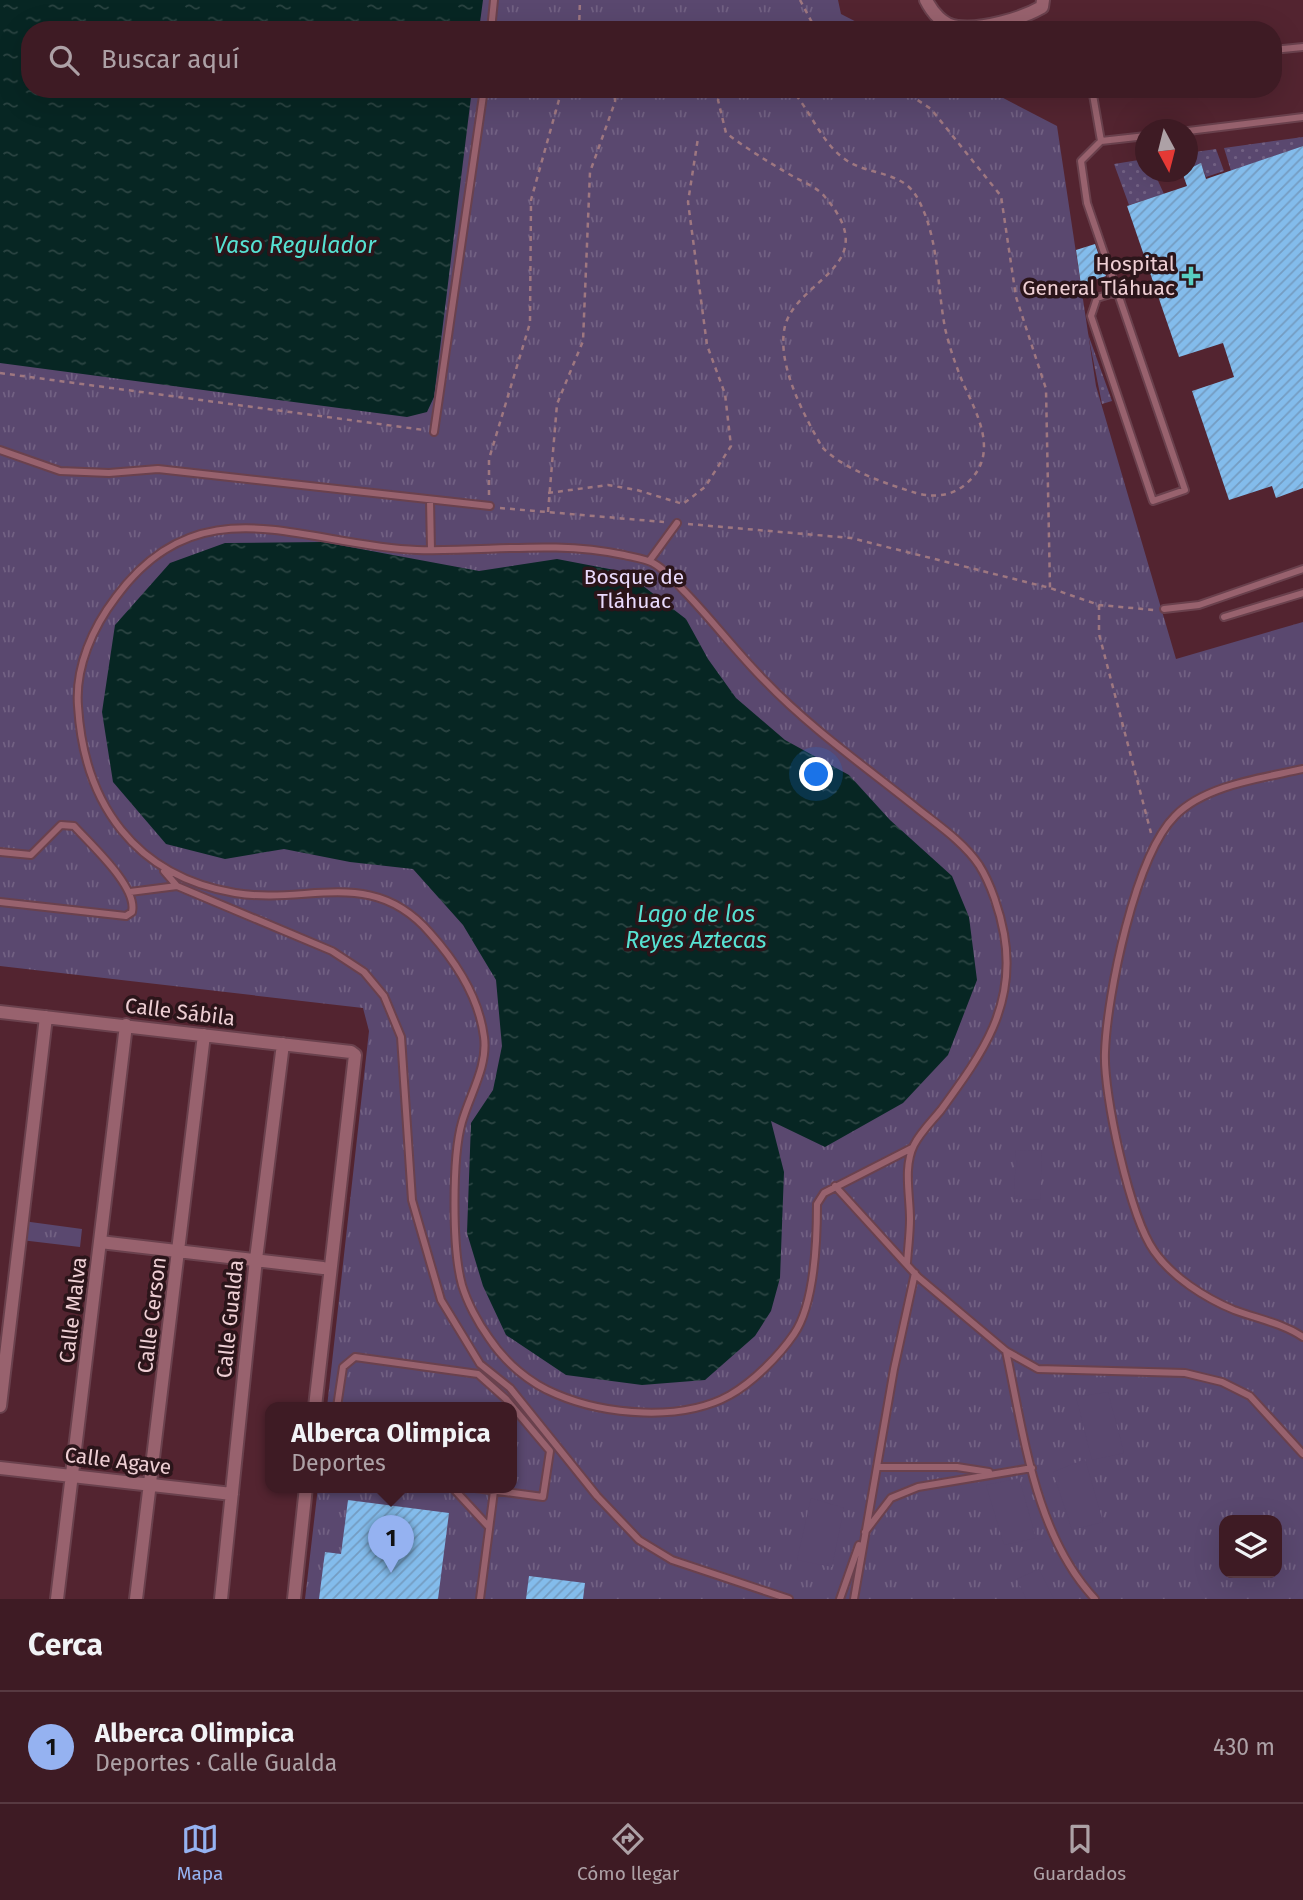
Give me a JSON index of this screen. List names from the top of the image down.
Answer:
{
  "streets": {
    "street": [
      "Calle Sábila",
      "Calle Malva",
      "Calle Cerson",
      "Calle Gualda",
      "Calle Agave"
    ]
  },
  "crossings": [
    ["Calle Sábila", "Calle Malva"],
    ["Calle Sábila", "Calle Cerson"],
    ["Calle Sábila", "Calle Gualda"],
    ["Calle Malva", "Calle Agave"],
    ["Calle Cerson", "Calle Agave"],
    ["Calle Gualda", "Calle Agave"]
  ],
  "water": ["Vaso Regulador", "Lago de los Reyes Aztecas"],
  "parks": ["Bosque de Tláhuac"],
  "places": {
    "health": ["Hospital General Tláhuac"]
  },
  "north": "bottom",
  "page": {
    "search": "Buscar aquí",
    "popup": ["Alberca Olimpica", "Deportes"],
    "pins": "1",
    "heading": "Cerca",
    "list": [
      {
        "mark": "1",
        "name": "Alberca Olimpica",
        "note": "Deportes · Calle Gualda",
        "value": "430 m"
      }
    ],
    "nav": ["Mapa", "Cómo llegar", "Guardados"]
  }
}
